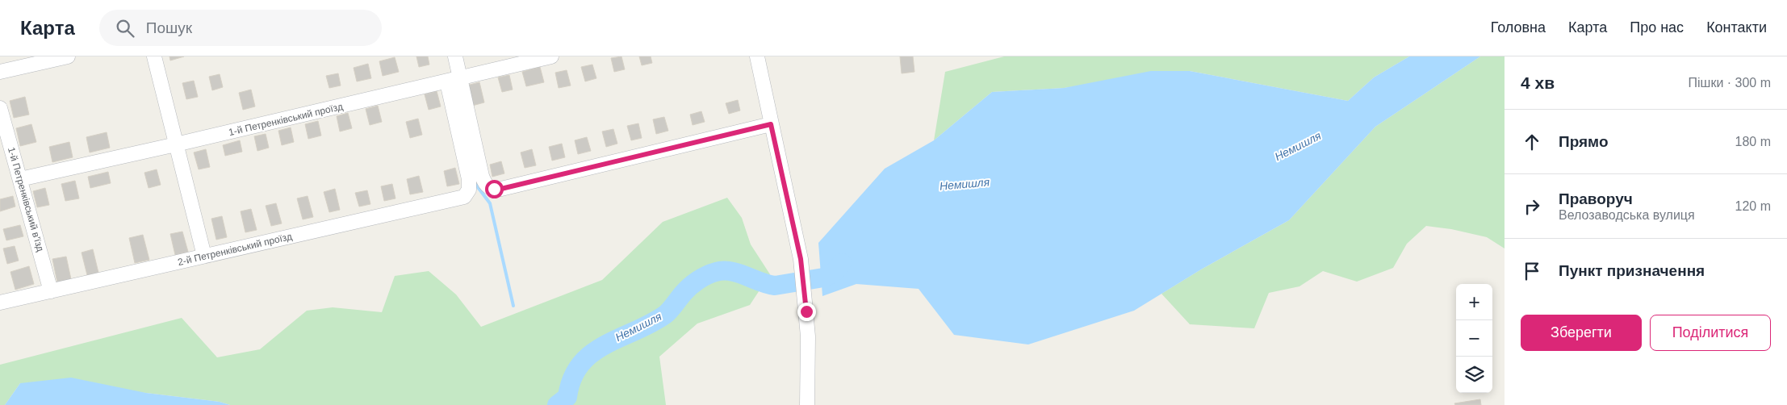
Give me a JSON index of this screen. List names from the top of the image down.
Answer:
{
  "streets": {
    "street": ["1-й Петренківський проїзд", "1-й Петренківський в’їзд", "2-й Петренківський проїзд"]
  },
  "crossings": [
    ["1-й Петренківський проїзд", "1-й Петренківський в’їзд"],
    ["1-й Петренківський в’їзд", "2-й Петренківський проїзд"]
  ],
  "water": ["Немишля"],
  "page": {
    "header": "Карта",
    "search": "Пошук",
    "nav": [
      "Головна",
      "Карта",
      "Про нас",
      "Контакти"
    ],
    "heading": ["4 хв", "Пішки · 300 m"],
    "list": [
      ["Прямо", "180 m"],
      ["Праворуч", "Велозаводська вулиця", "120 m"],
      "Пункт призначення"
    ],
    "map_buttons": ["+", "−"],
    "buttons": ["Зберегти", "Поділитися"]
  }
}
